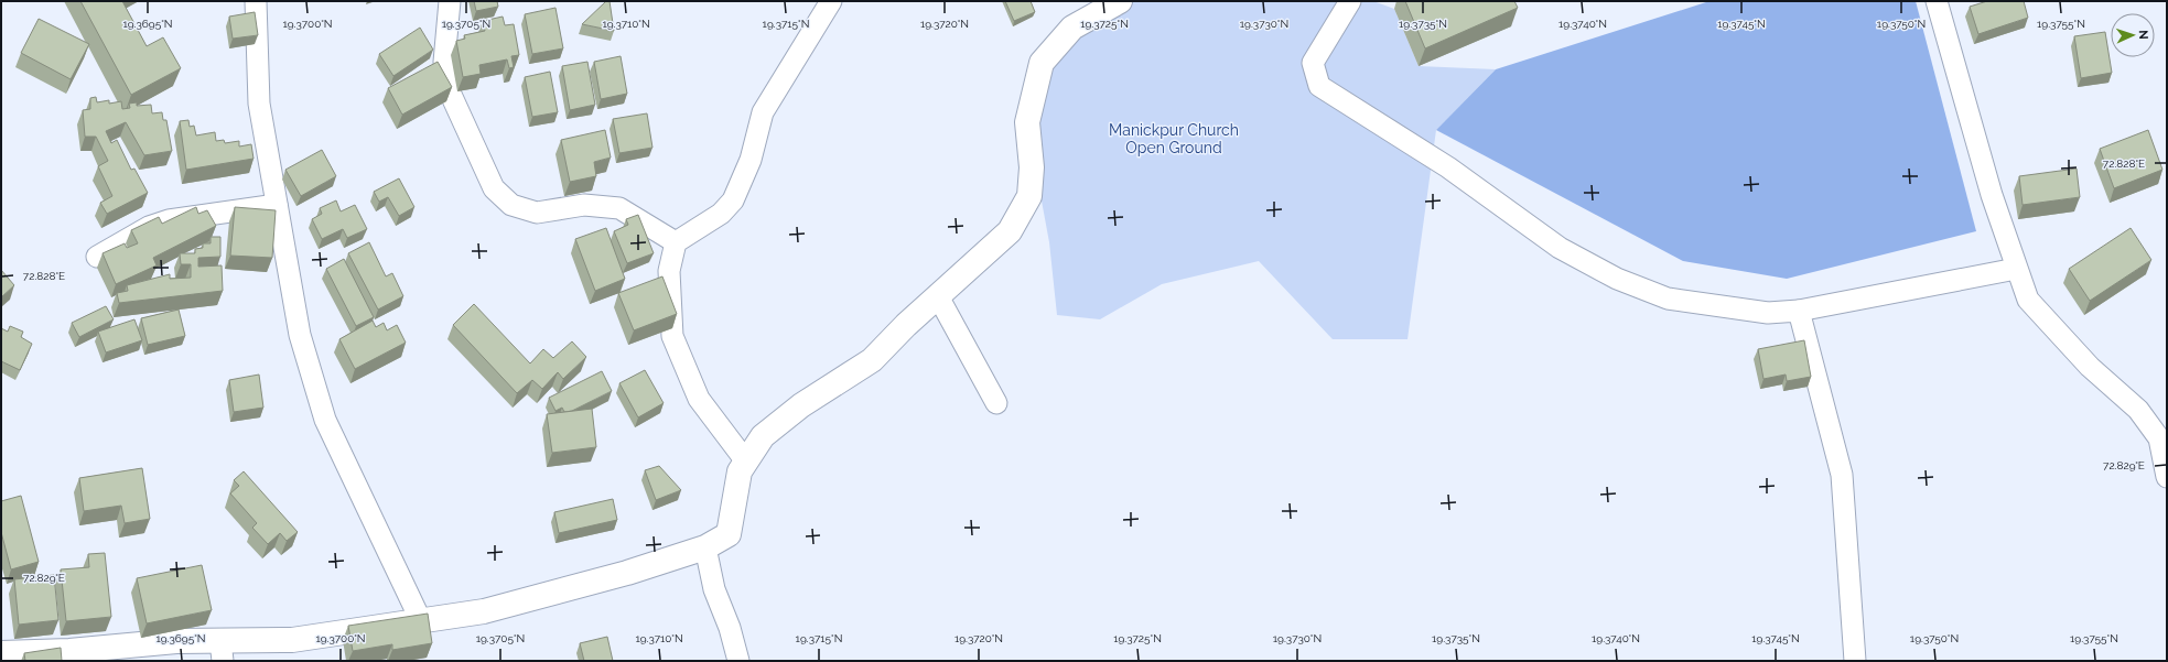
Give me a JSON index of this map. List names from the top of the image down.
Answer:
{
  "parks": ["Manickpur Church Open Ground"],
  "north": "right",
  "coordinates": [
    "19.3695°N",
    "19.3700°N",
    "19.3705°N",
    "19.3710°N",
    "19.3715°N",
    "19.3720°N",
    "19.3725°N",
    "19.3730°N",
    "19.3735°N",
    "19.3740°N",
    "19.3745°N",
    "19.3750°N",
    "19.3755°N",
    "72.828°E",
    "72.829°E"
  ]
}
